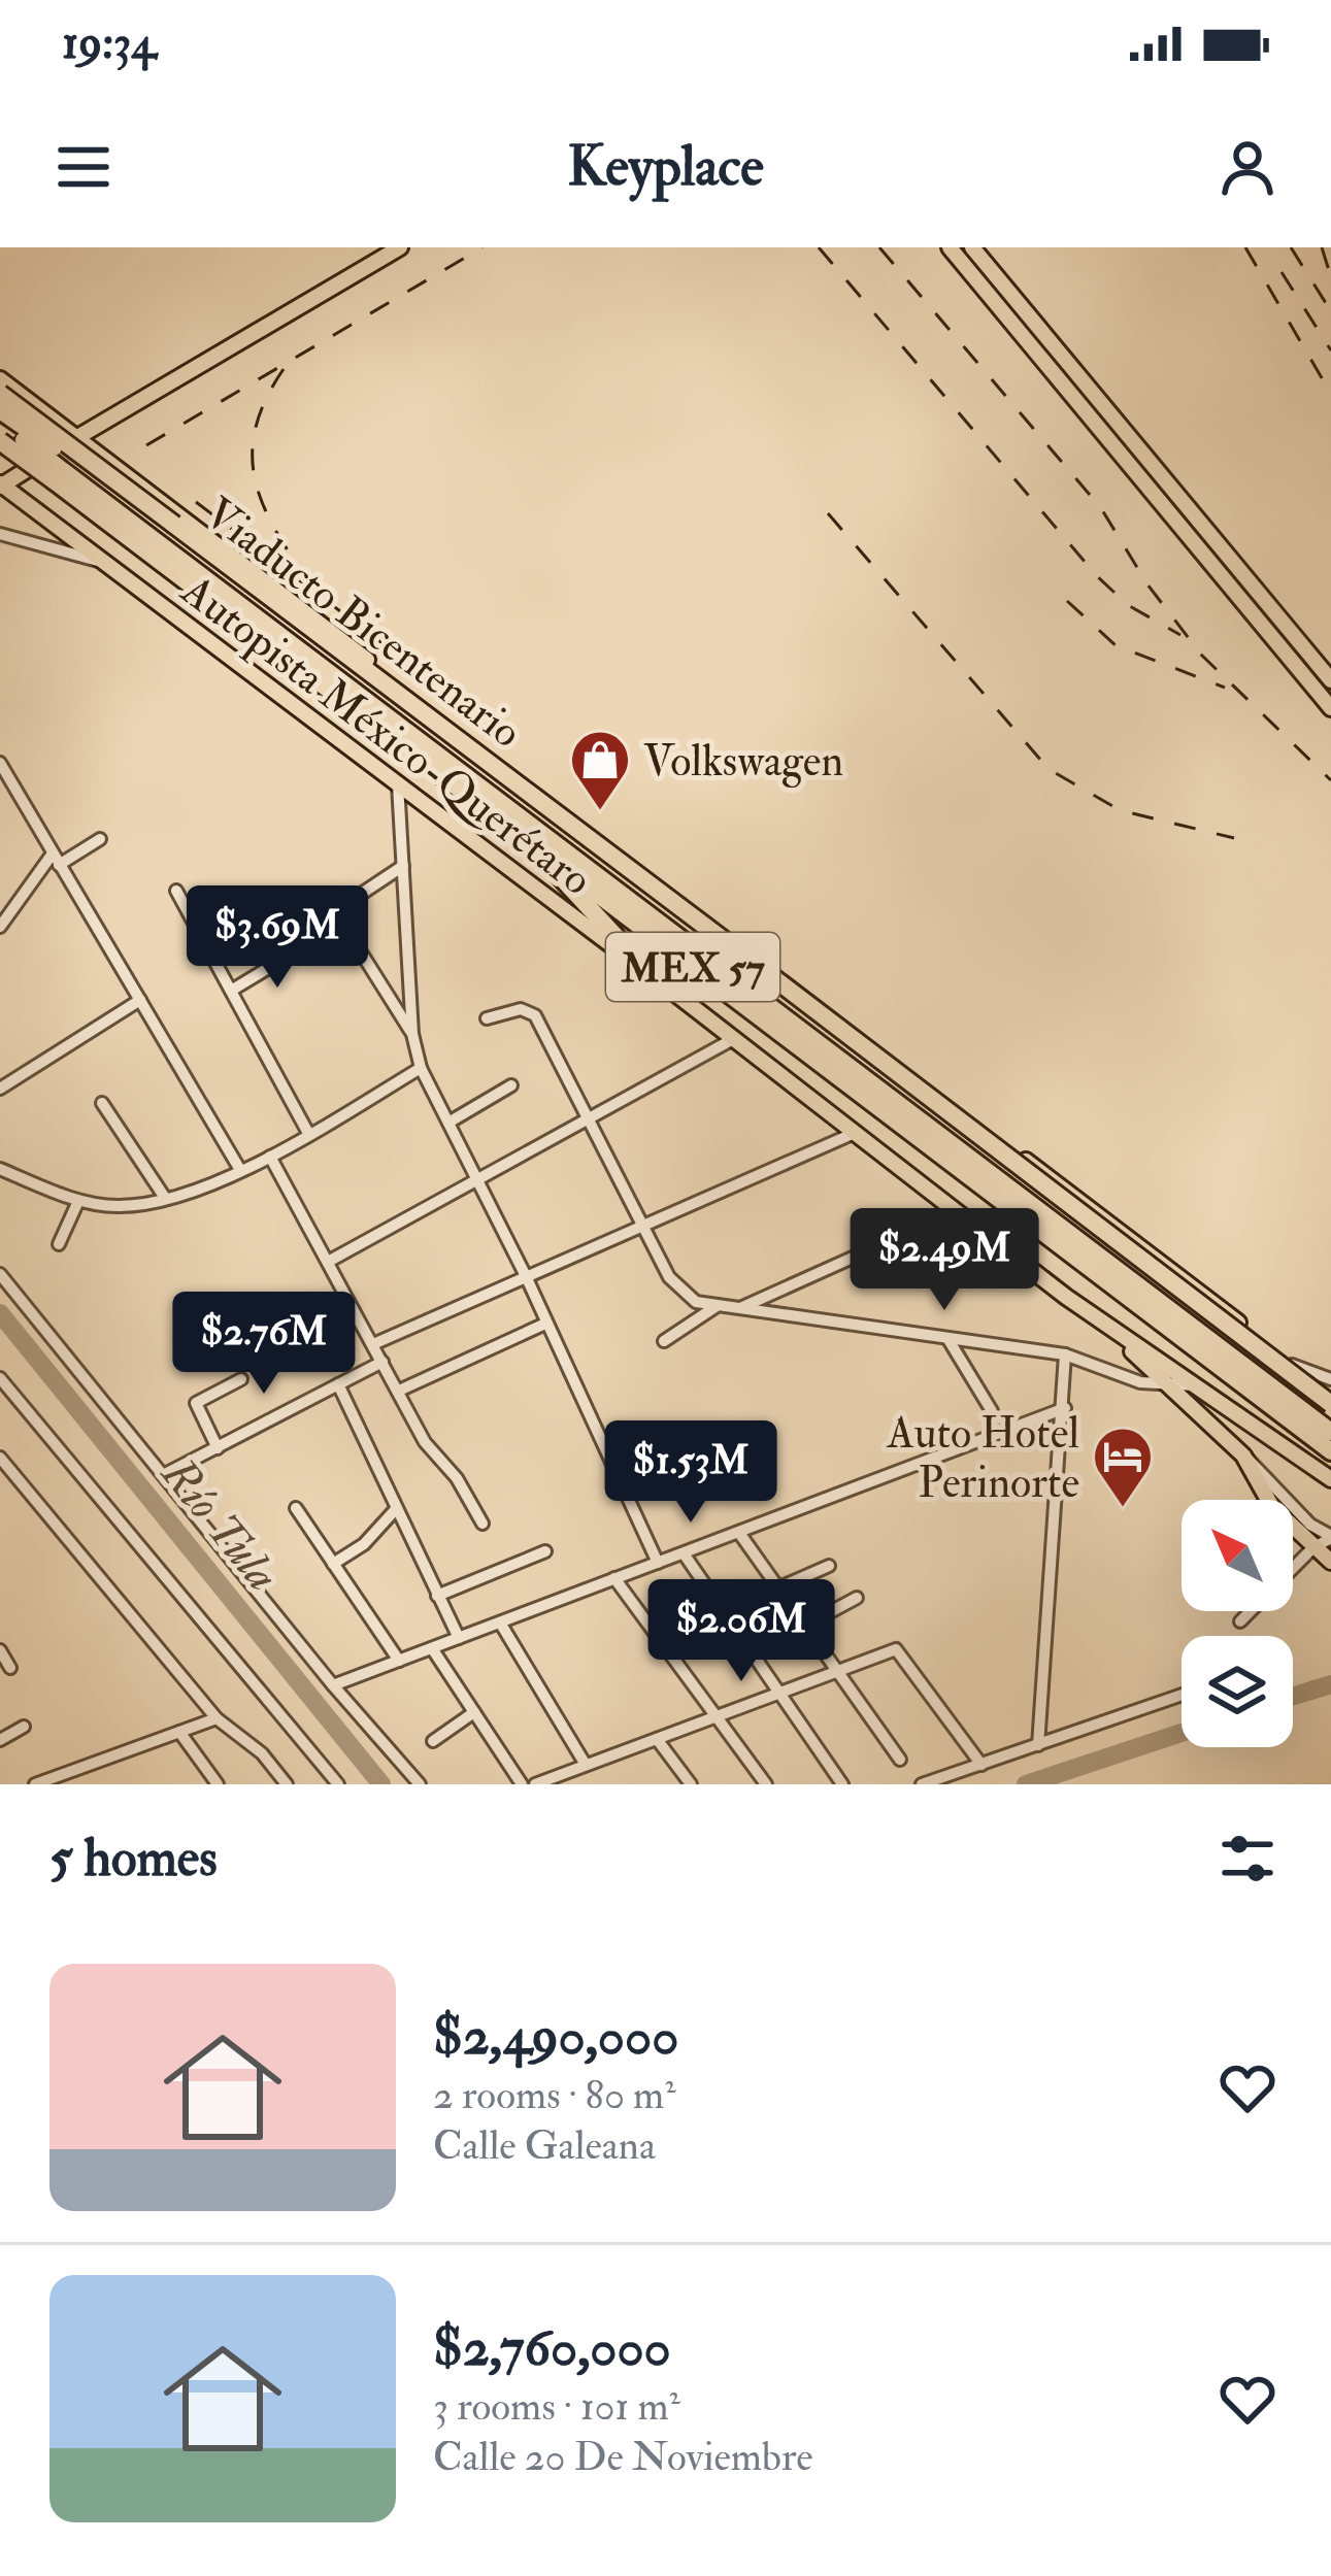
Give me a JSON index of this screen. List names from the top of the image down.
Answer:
{
  "streets": {
    "highway": ["Viaducto Bicentenario", "MEX 57"],
    "main road": ["Autopista México-Querétaro"]
  },
  "crossings": [
    ["Viaducto Bicentenario", "Autopista México-Querétaro"]
  ],
  "water": ["Río Tula"],
  "places": {
    "shop": ["Volkswagen"],
    "hotel": ["Auto Hotel Perinorte"]
  },
  "north": "top left",
  "page": {
    "status": "19:34",
    "header": "Keyplace",
    "price": [
      "$3.69M",
      "$2.49M",
      "$2.76M",
      "$1.53M",
      "$2.06M"
    ],
    "heading": "5 homes",
    "list": [
      {
        "name": "$2,490,000",
        "note": "2 rooms · 80 m² · Calle Galeana"
      },
      {
        "name": "$2,760,000",
        "note": "3 rooms · 101 m² · Calle 20 De Noviembre"
      }
    ]
  }
}
